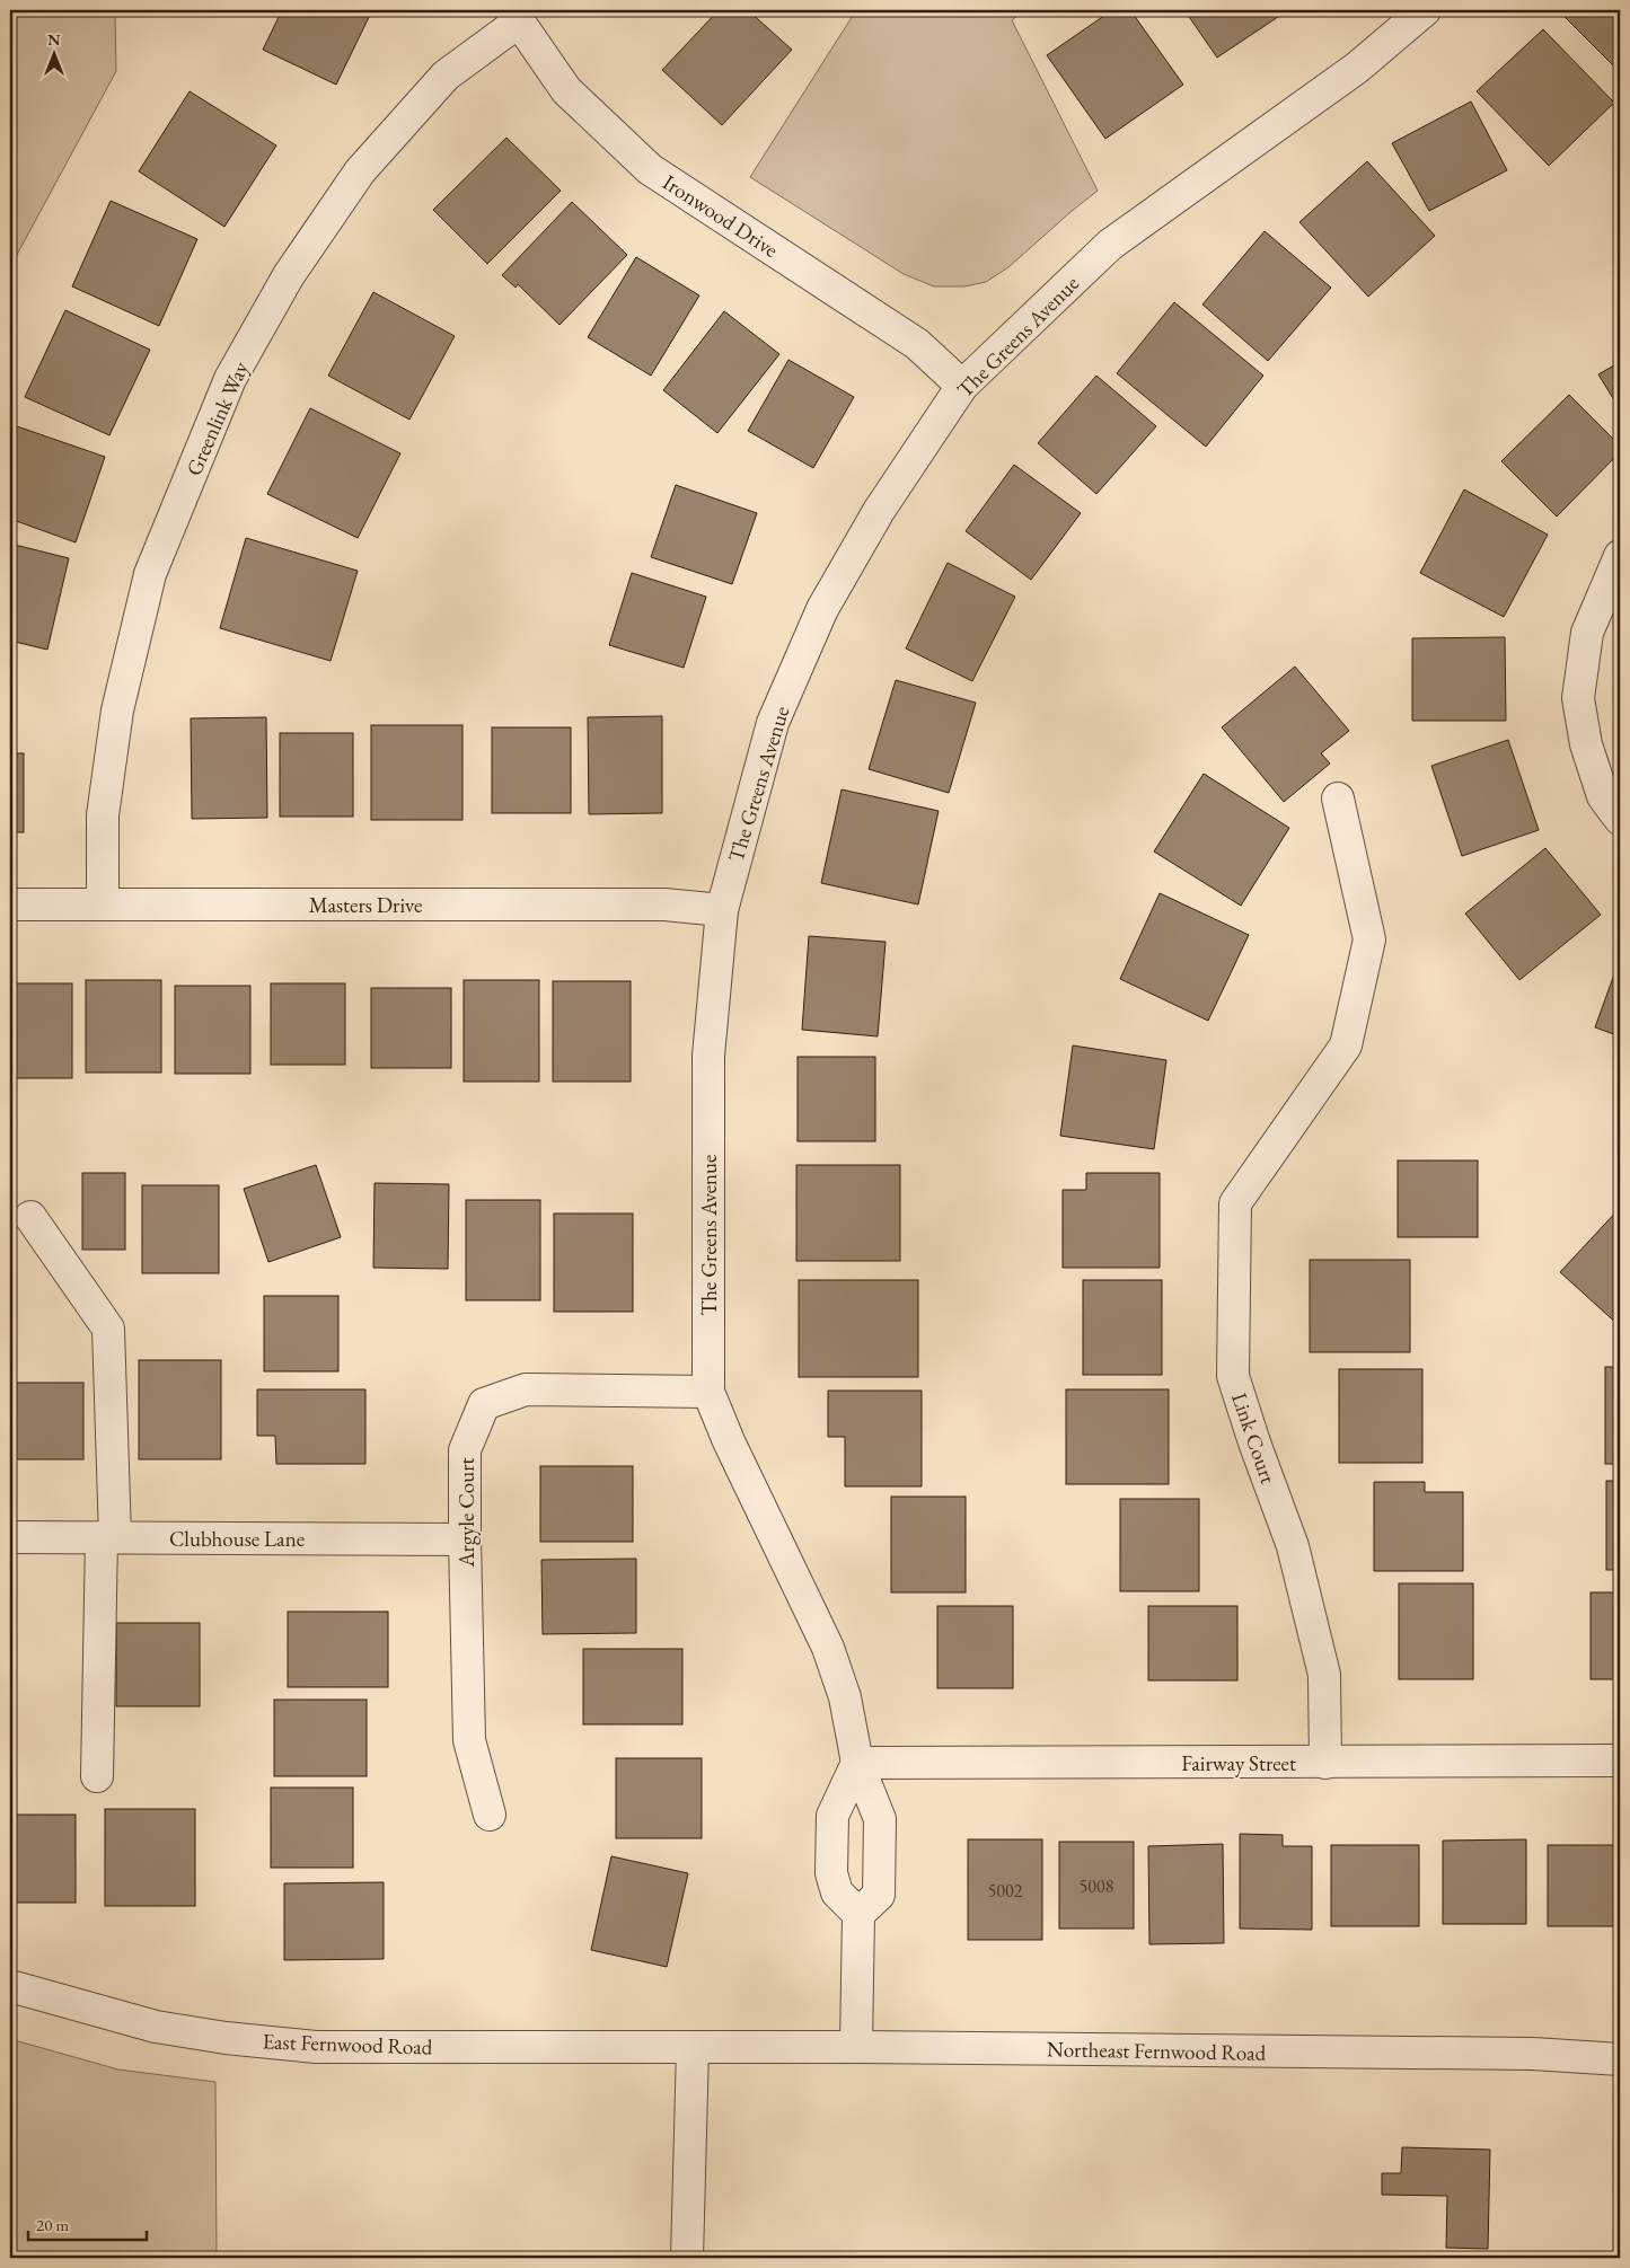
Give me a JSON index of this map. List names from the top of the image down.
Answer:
{
  "streets": {
    "street": [
      "Ironwood Drive",
      "The Greens Avenue",
      "Greenlink Way",
      "Masters Drive",
      "Link Court",
      "Argyle Court",
      "Clubhouse Lane",
      "Fairway Street",
      "East Fernwood Road",
      "Northeast Fernwood Road"
    ]
  },
  "crossings": [
    ["Ironwood Drive", "The Greens Avenue"],
    ["Ironwood Drive", "Greenlink Way"],
    ["The Greens Avenue", "Masters Drive"],
    ["The Greens Avenue", "Argyle Court"],
    ["The Greens Avenue", "Fairway Street"],
    ["Greenlink Way", "Masters Drive"],
    ["Link Court", "Fairway Street"],
    ["Argyle Court", "Clubhouse Lane"],
    ["East Fernwood Road", "Northeast Fernwood Road"]
  ],
  "house_numbers": ["5008", "5002"],
  "scale_bar": "20 m",
  "north": "top"
}
